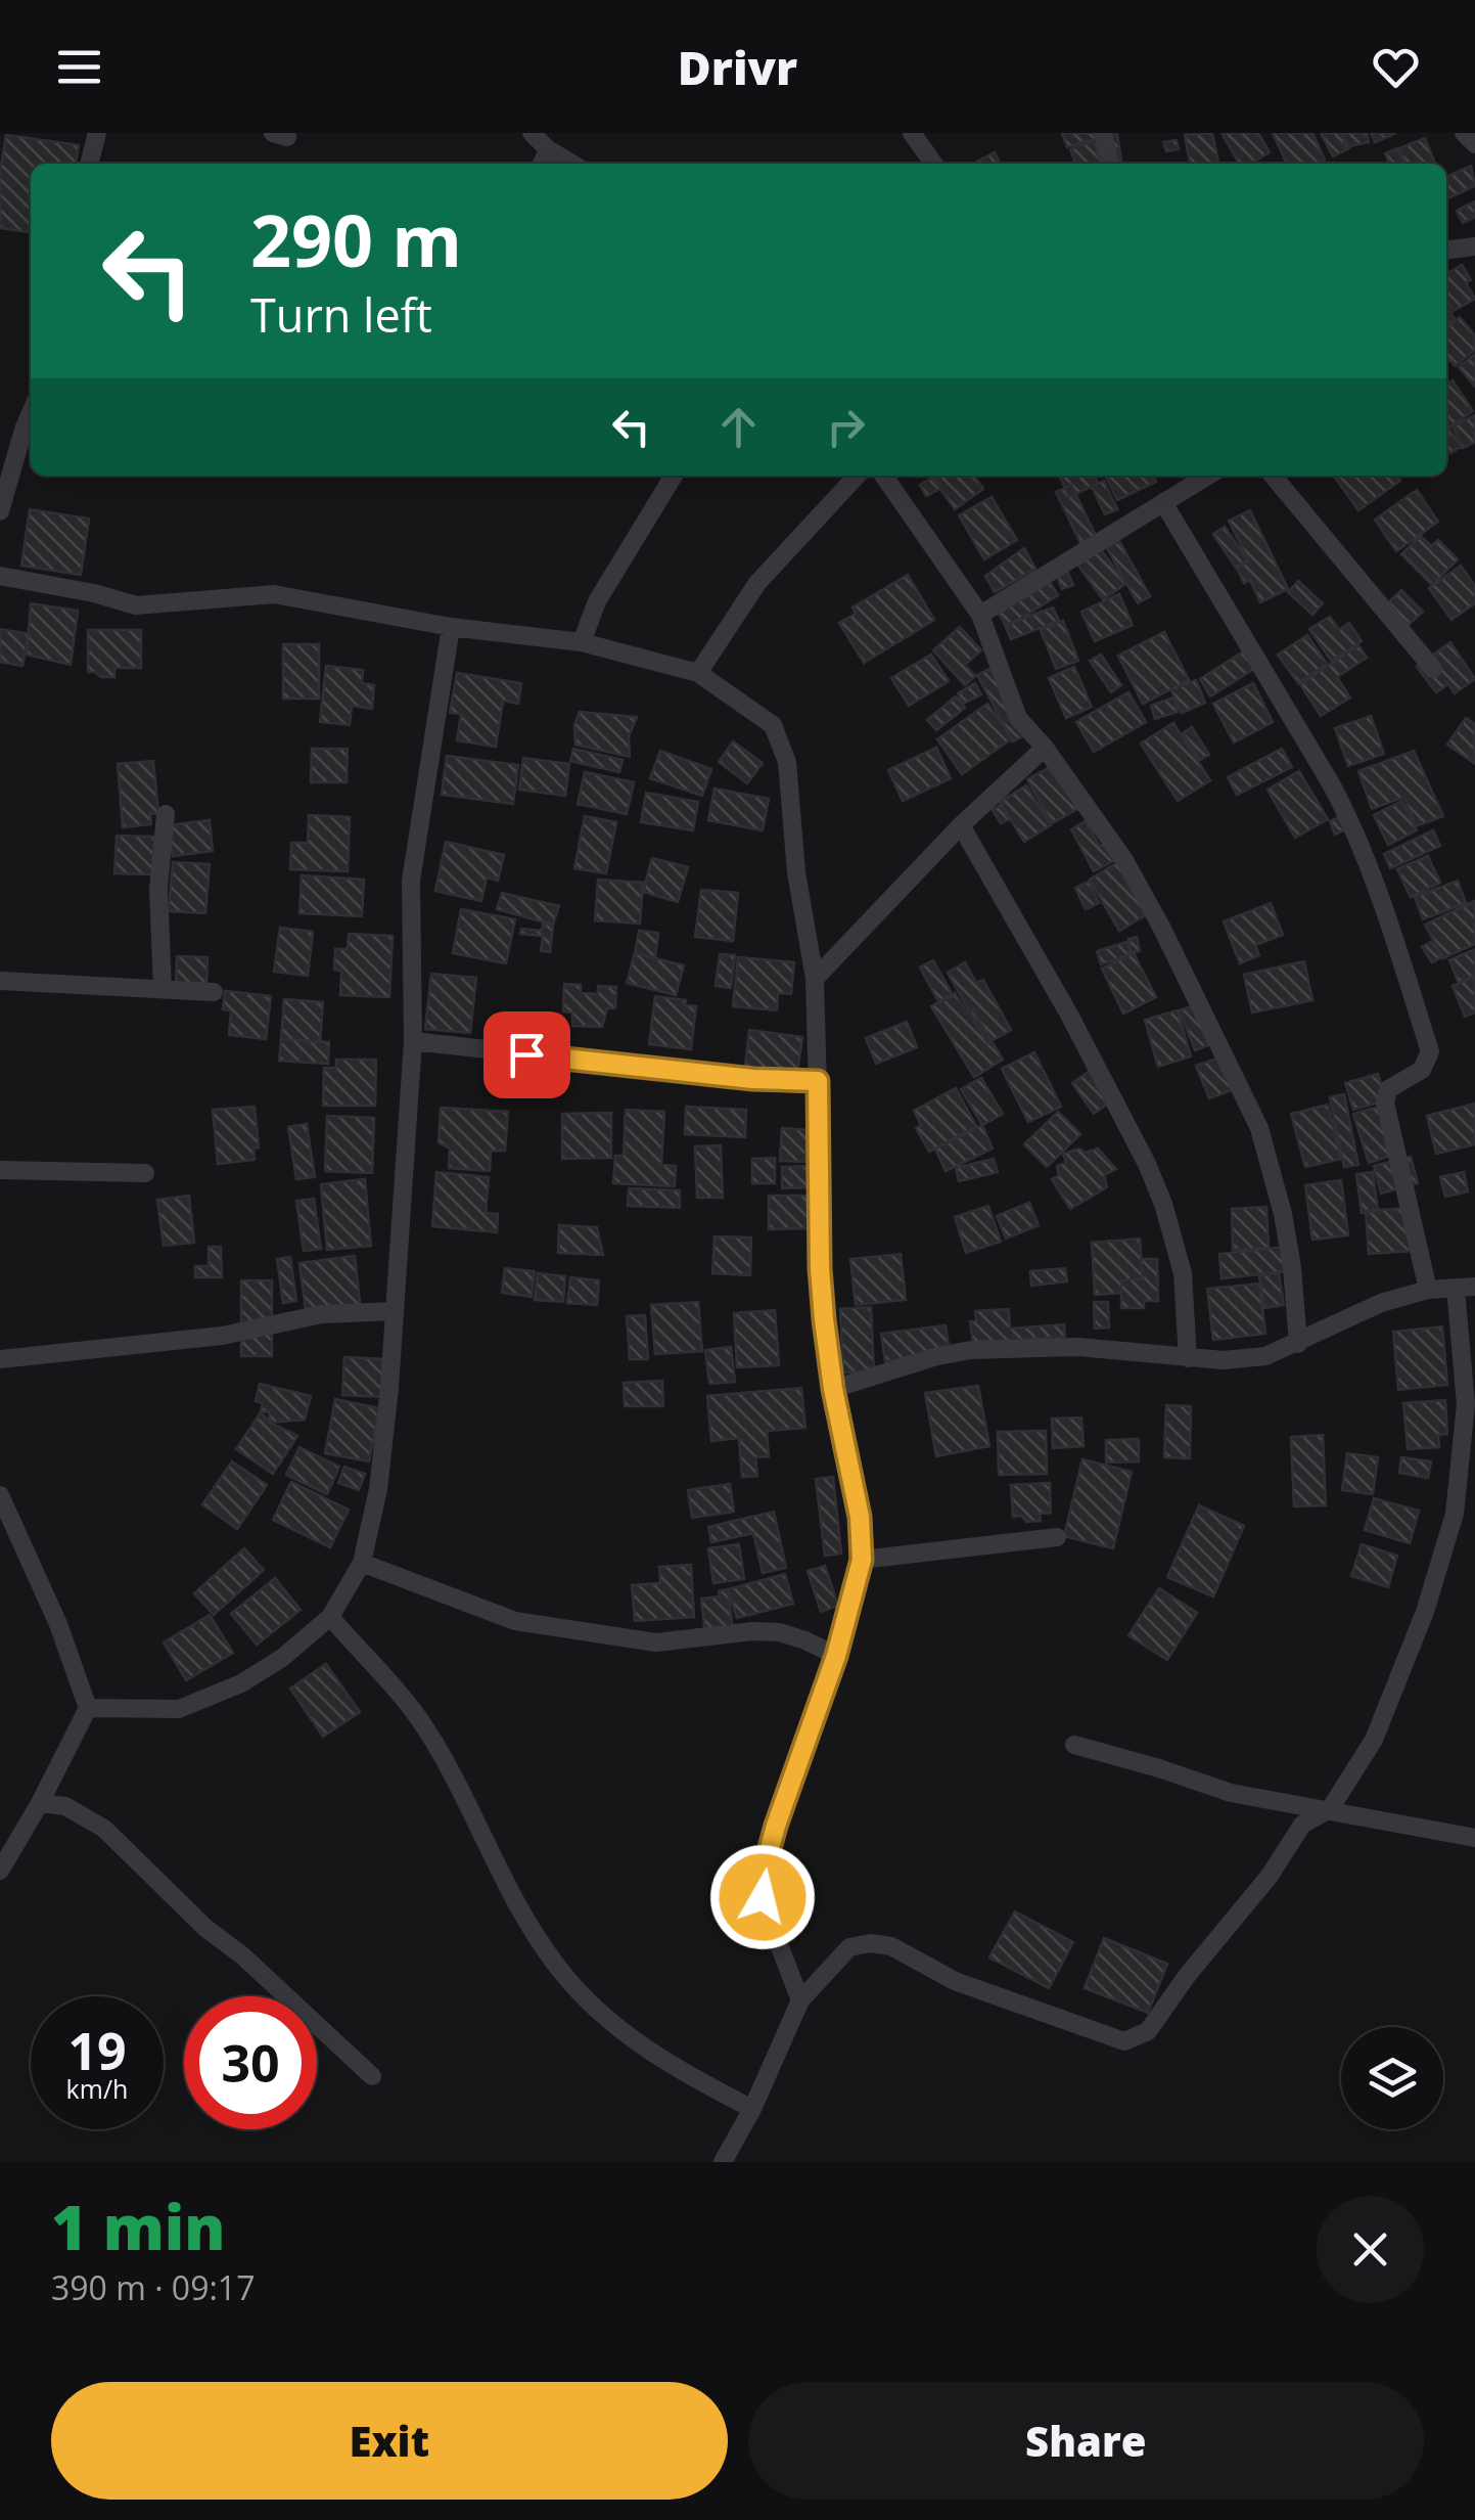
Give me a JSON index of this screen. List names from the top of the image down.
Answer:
{
  "page": {
    "header": "Drivr",
    "turn": ["290 m", "Turn left"],
    "speed": "19 km/h",
    "limit": "30",
    "heading": ["1 min", "390 m · 09:17"],
    "buttons": ["Exit", "Share"]
  }
}
